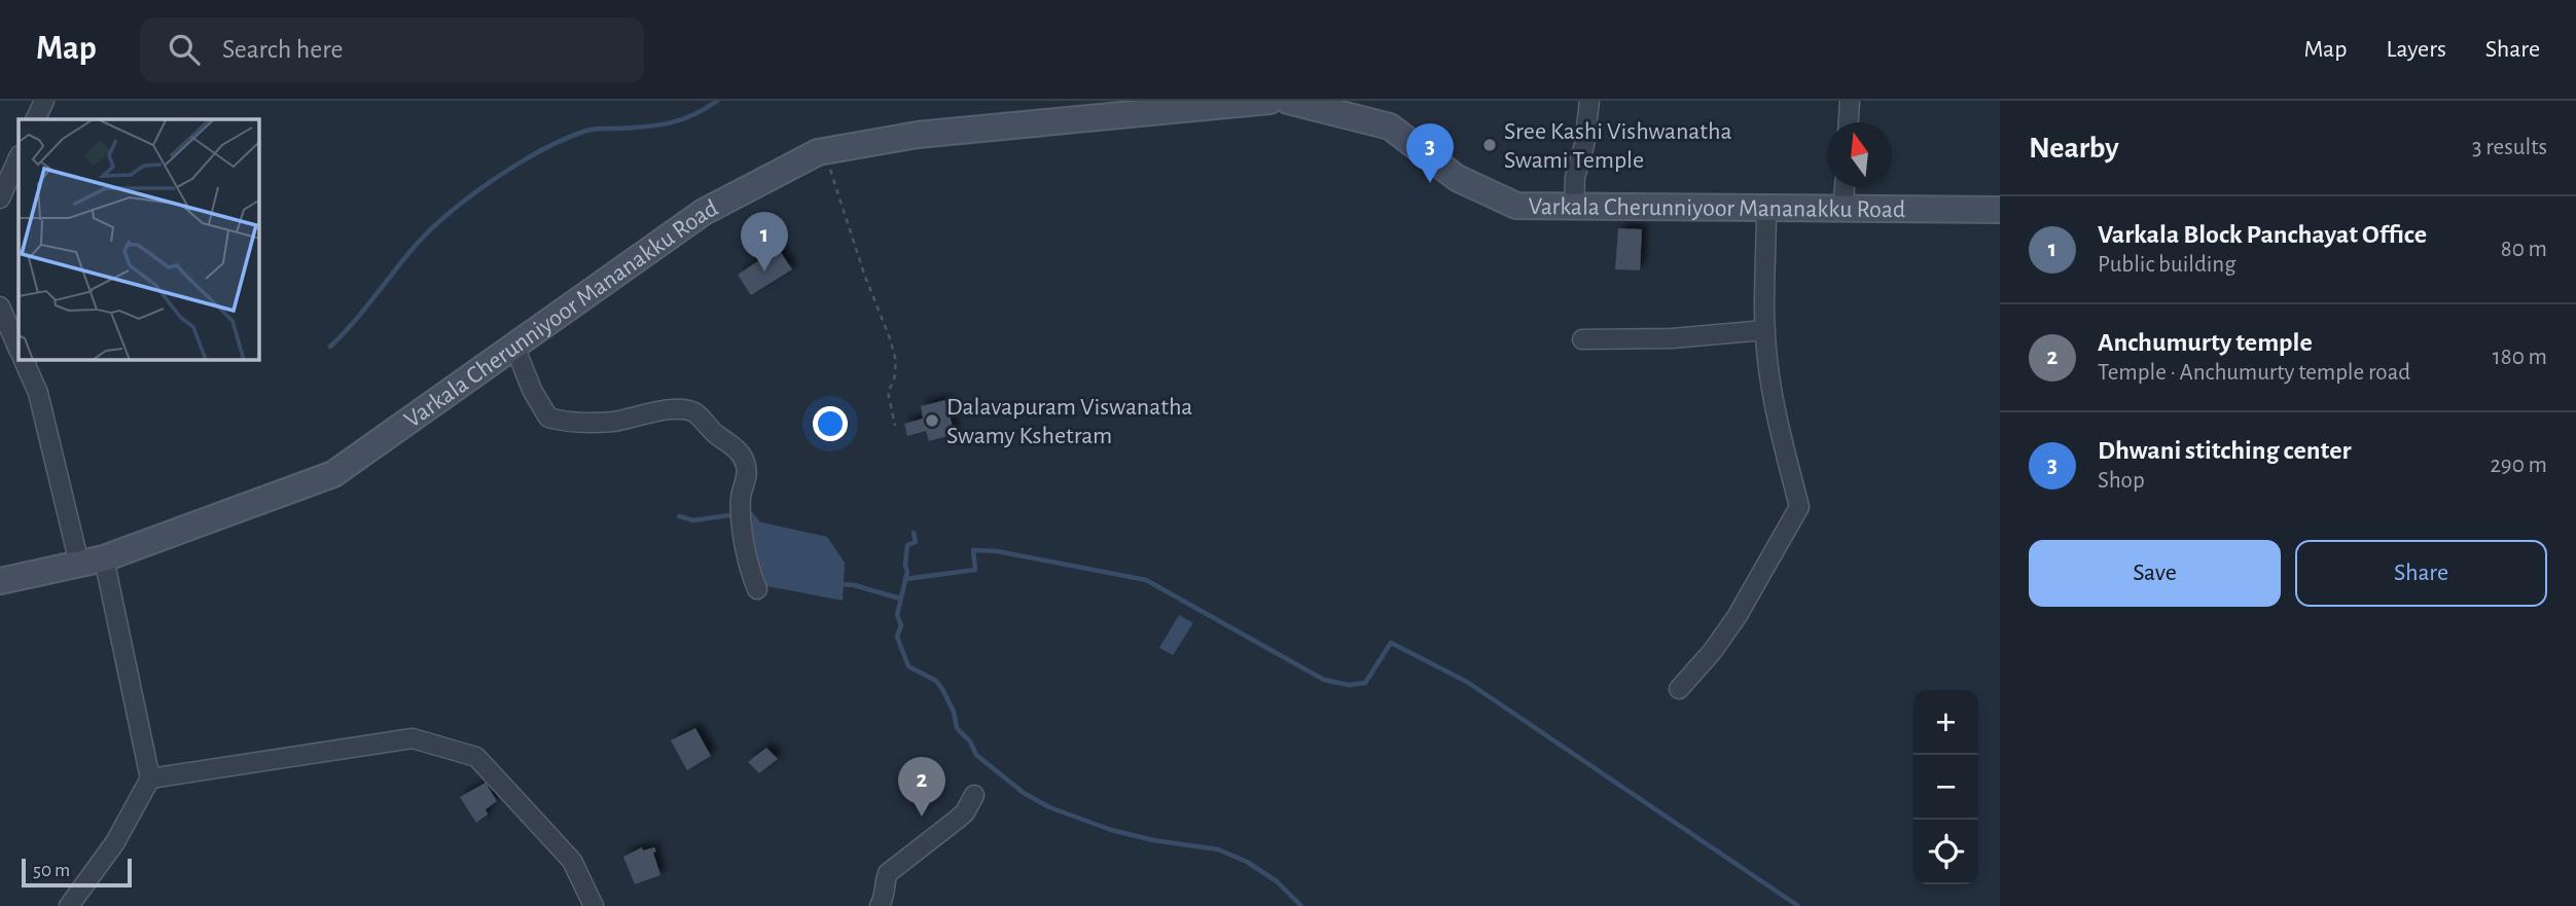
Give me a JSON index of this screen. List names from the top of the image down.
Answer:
{
  "streets": {
    "main road": ["Varkala Cherunniyoor Mananakku Road"]
  },
  "places": ["Sree Kashi Vishwanatha Swami Temple", "Dalavapuram Viswanatha Swamy Kshetram"],
  "scale_bar": "50 m",
  "north": "top",
  "page": {
    "header": "Map",
    "search": "Search here",
    "nav": ["Map", "Layers", "Share"],
    "heading": ["Nearby", "3 results"],
    "pins": ["3", "1", "2"],
    "list": [
      {
        "mark": "1",
        "name": "Varkala Block Panchayat Office",
        "note": "Public building",
        "value": "80 m"
      },
      {
        "mark": "2",
        "name": "Anchumurty temple",
        "note": "Temple · Anchumurty temple road",
        "value": "180 m"
      },
      {
        "mark": "3",
        "name": "Dhwani stitching center",
        "note": "Shop",
        "value": "290 m"
      }
    ],
    "buttons": ["Save", "Share"],
    "map_buttons": ["+", "−"],
    "scale": "50 m"
  }
}
